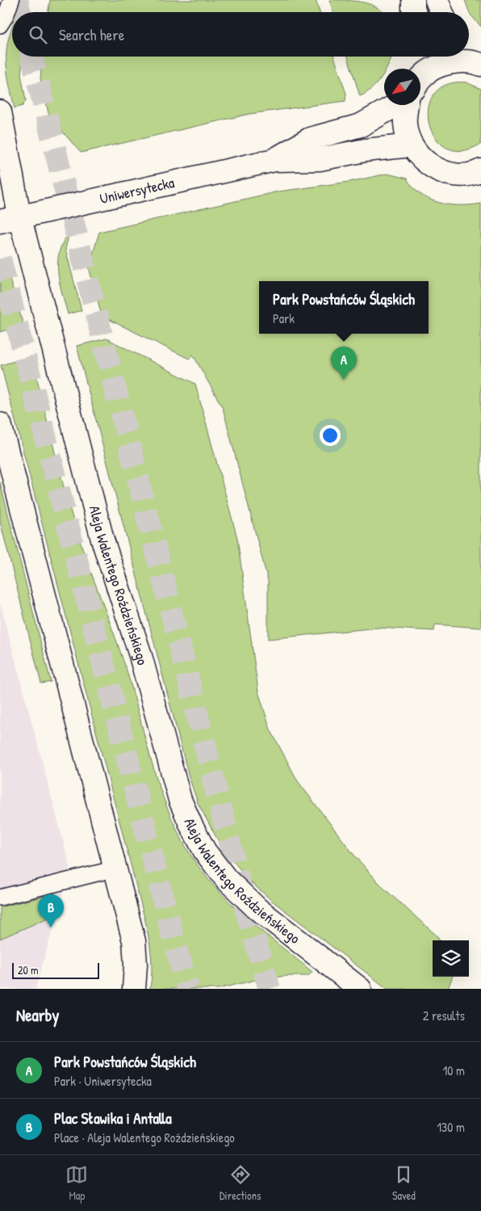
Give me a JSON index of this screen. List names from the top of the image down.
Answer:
{
  "streets": {
    "main road": ["Uniwersytecka", "Aleja Walentego Roździeńskiego"]
  },
  "crossings": [
    ["Uniwersytecka", "Aleja Walentego Roździeńskiego"]
  ],
  "scale_bar": "20 m",
  "north": "bottom left",
  "page": {
    "search": "Search here",
    "popup": ["Park Powstańców Śląskich", "Park"],
    "pins": ["A", "B"],
    "scale": "20 m",
    "heading": ["Nearby", "2 results"],
    "list": [
      {
        "mark": "A",
        "name": "Park Powstańców Śląskich",
        "note": "Park · Uniwersytecka",
        "value": "10 m"
      },
      {
        "mark": "B",
        "name": "Plac Sławika i Antalla",
        "note": "Place · Aleja Walentego Roździeńskiego",
        "value": "130 m"
      }
    ],
    "nav": ["Map", "Directions", "Saved"]
  }
}
